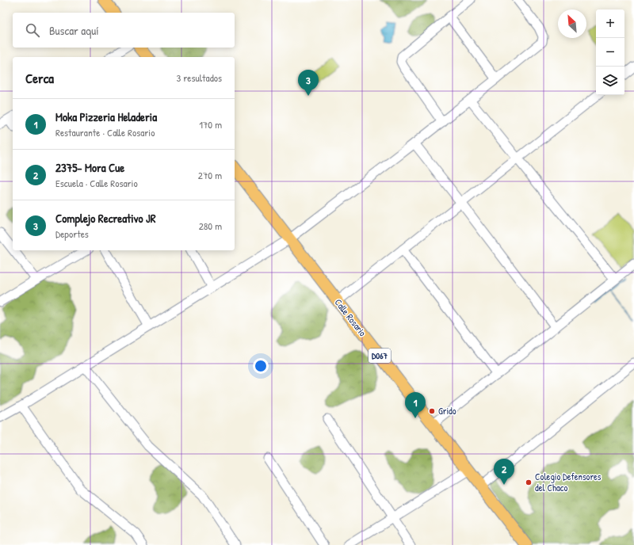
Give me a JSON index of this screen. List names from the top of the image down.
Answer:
{
  "streets": {
    "main road": ["Calle Rosario", "D067"]
  },
  "places": ["Grido", "Colegio Defensores del Chaco"],
  "north": "top left",
  "page": {
    "map_buttons": ["+", "−"],
    "search": "Buscar aquí",
    "heading": ["Cerca", "3 resultados"],
    "pins": ["3", "1", "2"],
    "list": [
      {
        "mark": "1",
        "name": "Moka Pizzeria Heladeria",
        "note": "Restaurante · Calle Rosario",
        "value": "170 m"
      },
      {
        "mark": "2",
        "name": "2375- Mora Cue",
        "note": "Escuela · Calle Rosario",
        "value": "270 m"
      },
      {
        "mark": "3",
        "name": "Complejo Recreativo JR",
        "note": "Deportes",
        "value": "280 m"
      }
    ]
  }
}
